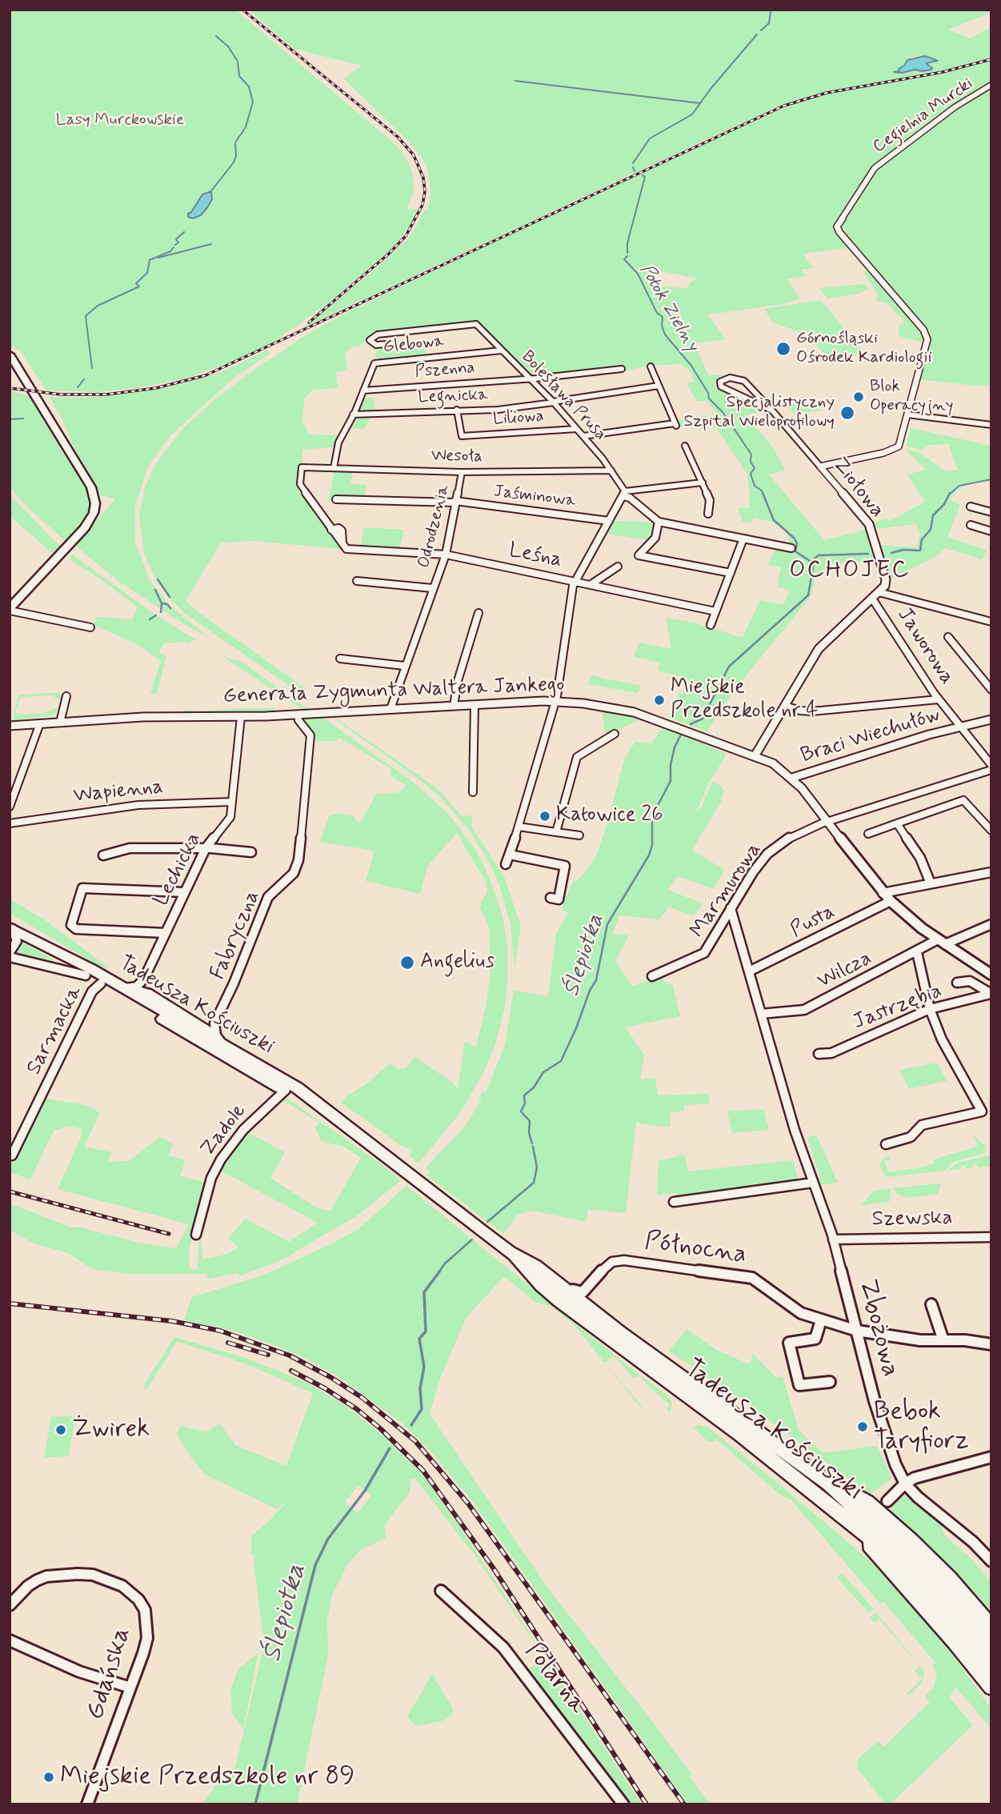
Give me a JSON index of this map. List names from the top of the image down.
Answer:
{
  "streets": {
    "main road": ["Tadeusza Kościuszki"],
    "street": [
      "Cegielnia Murcki",
      "Glebowa",
      "Pszenna",
      "Bolesława Prusa",
      "Legnicka",
      "Liliowa",
      "Wesoła",
      "Ziołowa",
      "Jaśminowa",
      "Odrodzenia",
      "Leśna",
      "Jaworowa",
      "Generała Zygmunta Waltera Jankego",
      "Braci Wiechułów",
      "Wapienna",
      "Lechicka",
      "Marmurowa",
      "Pusta",
      "Fabryczna",
      "Wilcza",
      "Jastrzębia",
      "Sarmacka",
      "Zadole",
      "Szewska",
      "Północna",
      "Zbożowa",
      "Gdańska",
      "Polarna"
    ]
  },
  "crossings": [
    ["Cegielnia Murcki", "Ziołowa"],
    ["Glebowa", "Pszenna"],
    ["Glebowa", "Bolesława Prusa"],
    ["Glebowa", "Legnicka"],
    ["Glebowa", "Wesoła"],
    ["Pszenna", "Bolesława Prusa"],
    ["Bolesława Prusa", "Legnicka"],
    ["Bolesława Prusa", "Liliowa"],
    ["Bolesława Prusa", "Wesoła"],
    ["Wesoła", "Odrodzenia"],
    ["Wesoła", "Leśna"],
    ["Jaśminowa", "Odrodzenia"],
    ["Odrodzenia", "Leśna"],
    ["Odrodzenia", "Generała Zygmunta Waltera Jankego"],
    ["Jaworowa", "Braci Wiechułów"],
    ["Generała Zygmunta Waltera Jankego", "Braci Wiechułów"],
    ["Generała Zygmunta Waltera Jankego", "Lechicka"],
    ["Generała Zygmunta Waltera Jankego", "Marmurowa"],
    ["Generała Zygmunta Waltera Jankego", "Pusta"],
    ["Generała Zygmunta Waltera Jankego", "Fabryczna"],
    ["Generała Zygmunta Waltera Jankego", "Wilcza"],
    ["Wapienna", "Lechicka"],
    ["Lechicka", "Tadeusza Kościuszki"],
    ["Marmurowa", "Zbożowa"],
    ["Pusta", "Zbożowa"],
    ["Wilcza", "Zbożowa"],
    ["Tadeusza Kościuszki", "Sarmacka"],
    ["Tadeusza Kościuszki", "Zadole"],
    ["Tadeusza Kościuszki", "Północna"],
    ["Szewska", "Zbożowa"],
    ["Północna", "Zbożowa"]
  ],
  "districts": ["OCHOJEC"],
  "water": ["Potok Zielny", "Ślepiotka"],
  "parks": ["Lasy Murckowskie"],
  "places": [
    "Górnośląski Ośrodek Kardiologii",
    "Blok Operacyjny",
    "Specjalistyczny Szpital Wieloprofilowy",
    "Miejskie Przedszkole nr 4",
    "Katowice 26",
    "Angelius",
    "Bebok Taryfiorz",
    "Żwirek",
    "Miejskie Przedszkole nr 89"
  ]
}
